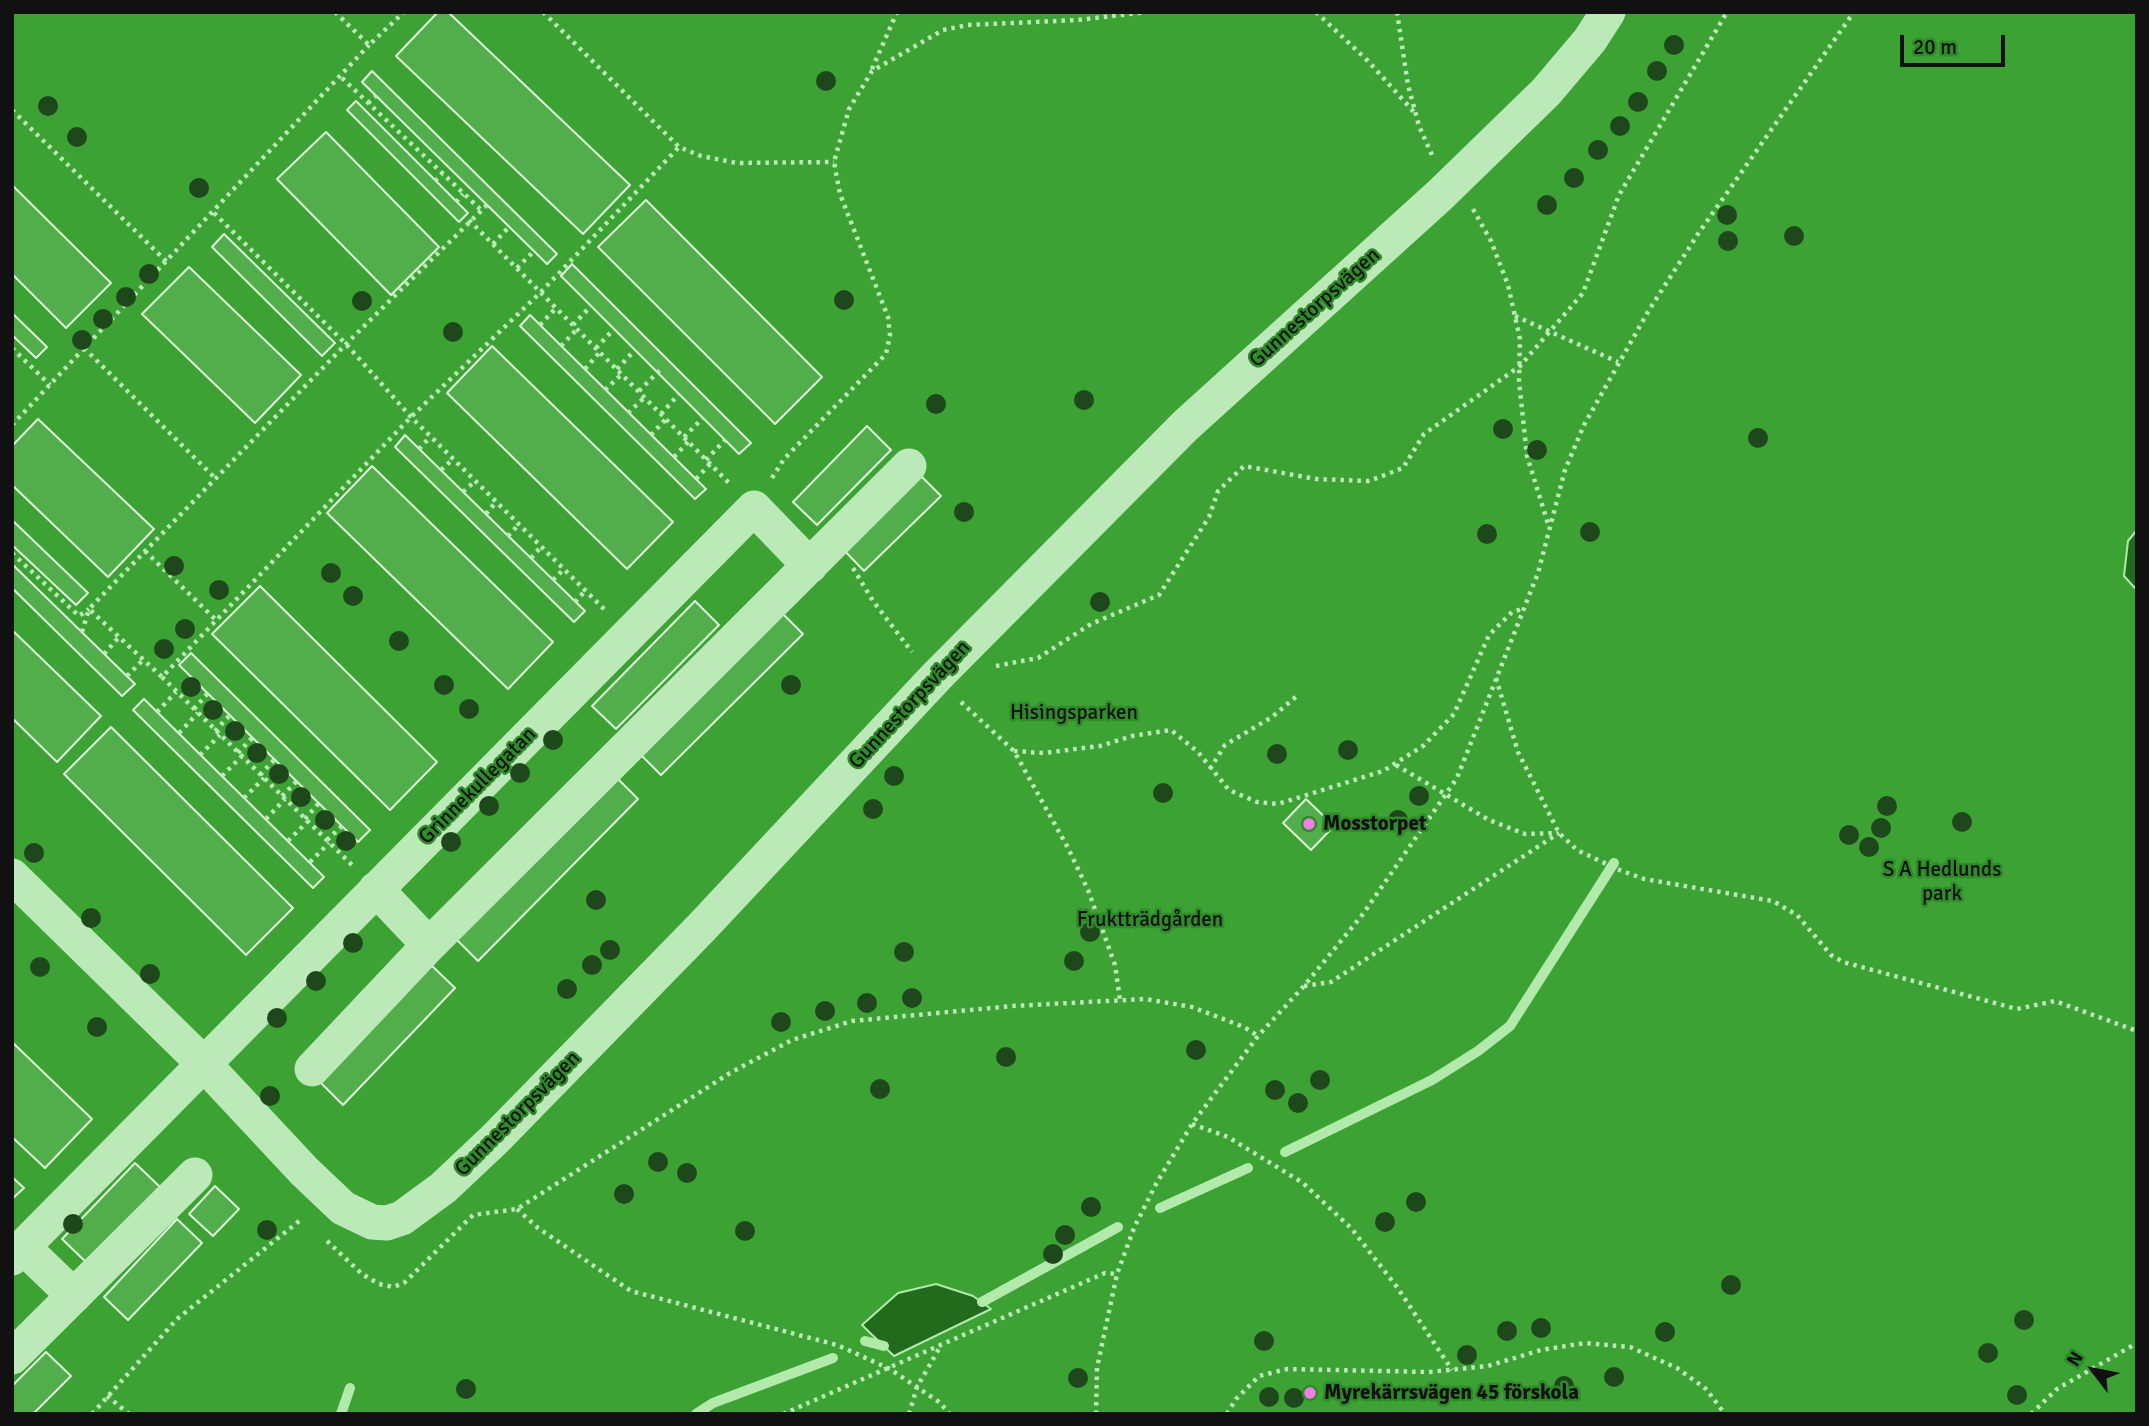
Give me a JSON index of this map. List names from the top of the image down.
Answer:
{
  "streets": {
    "street": ["Gunnestorpsvägen", "Grinnekullegatan"]
  },
  "crossings": [
    ["Gunnestorpsvägen", "Grinnekullegatan"]
  ],
  "parks": ["Hisingsparken", "S A Hedlunds park", "Fruktträdgården"],
  "places": ["Mosstorpet", "Myrekärrsvägen 45 förskola"],
  "scale_bar": "20 m",
  "north": "top left"
}
